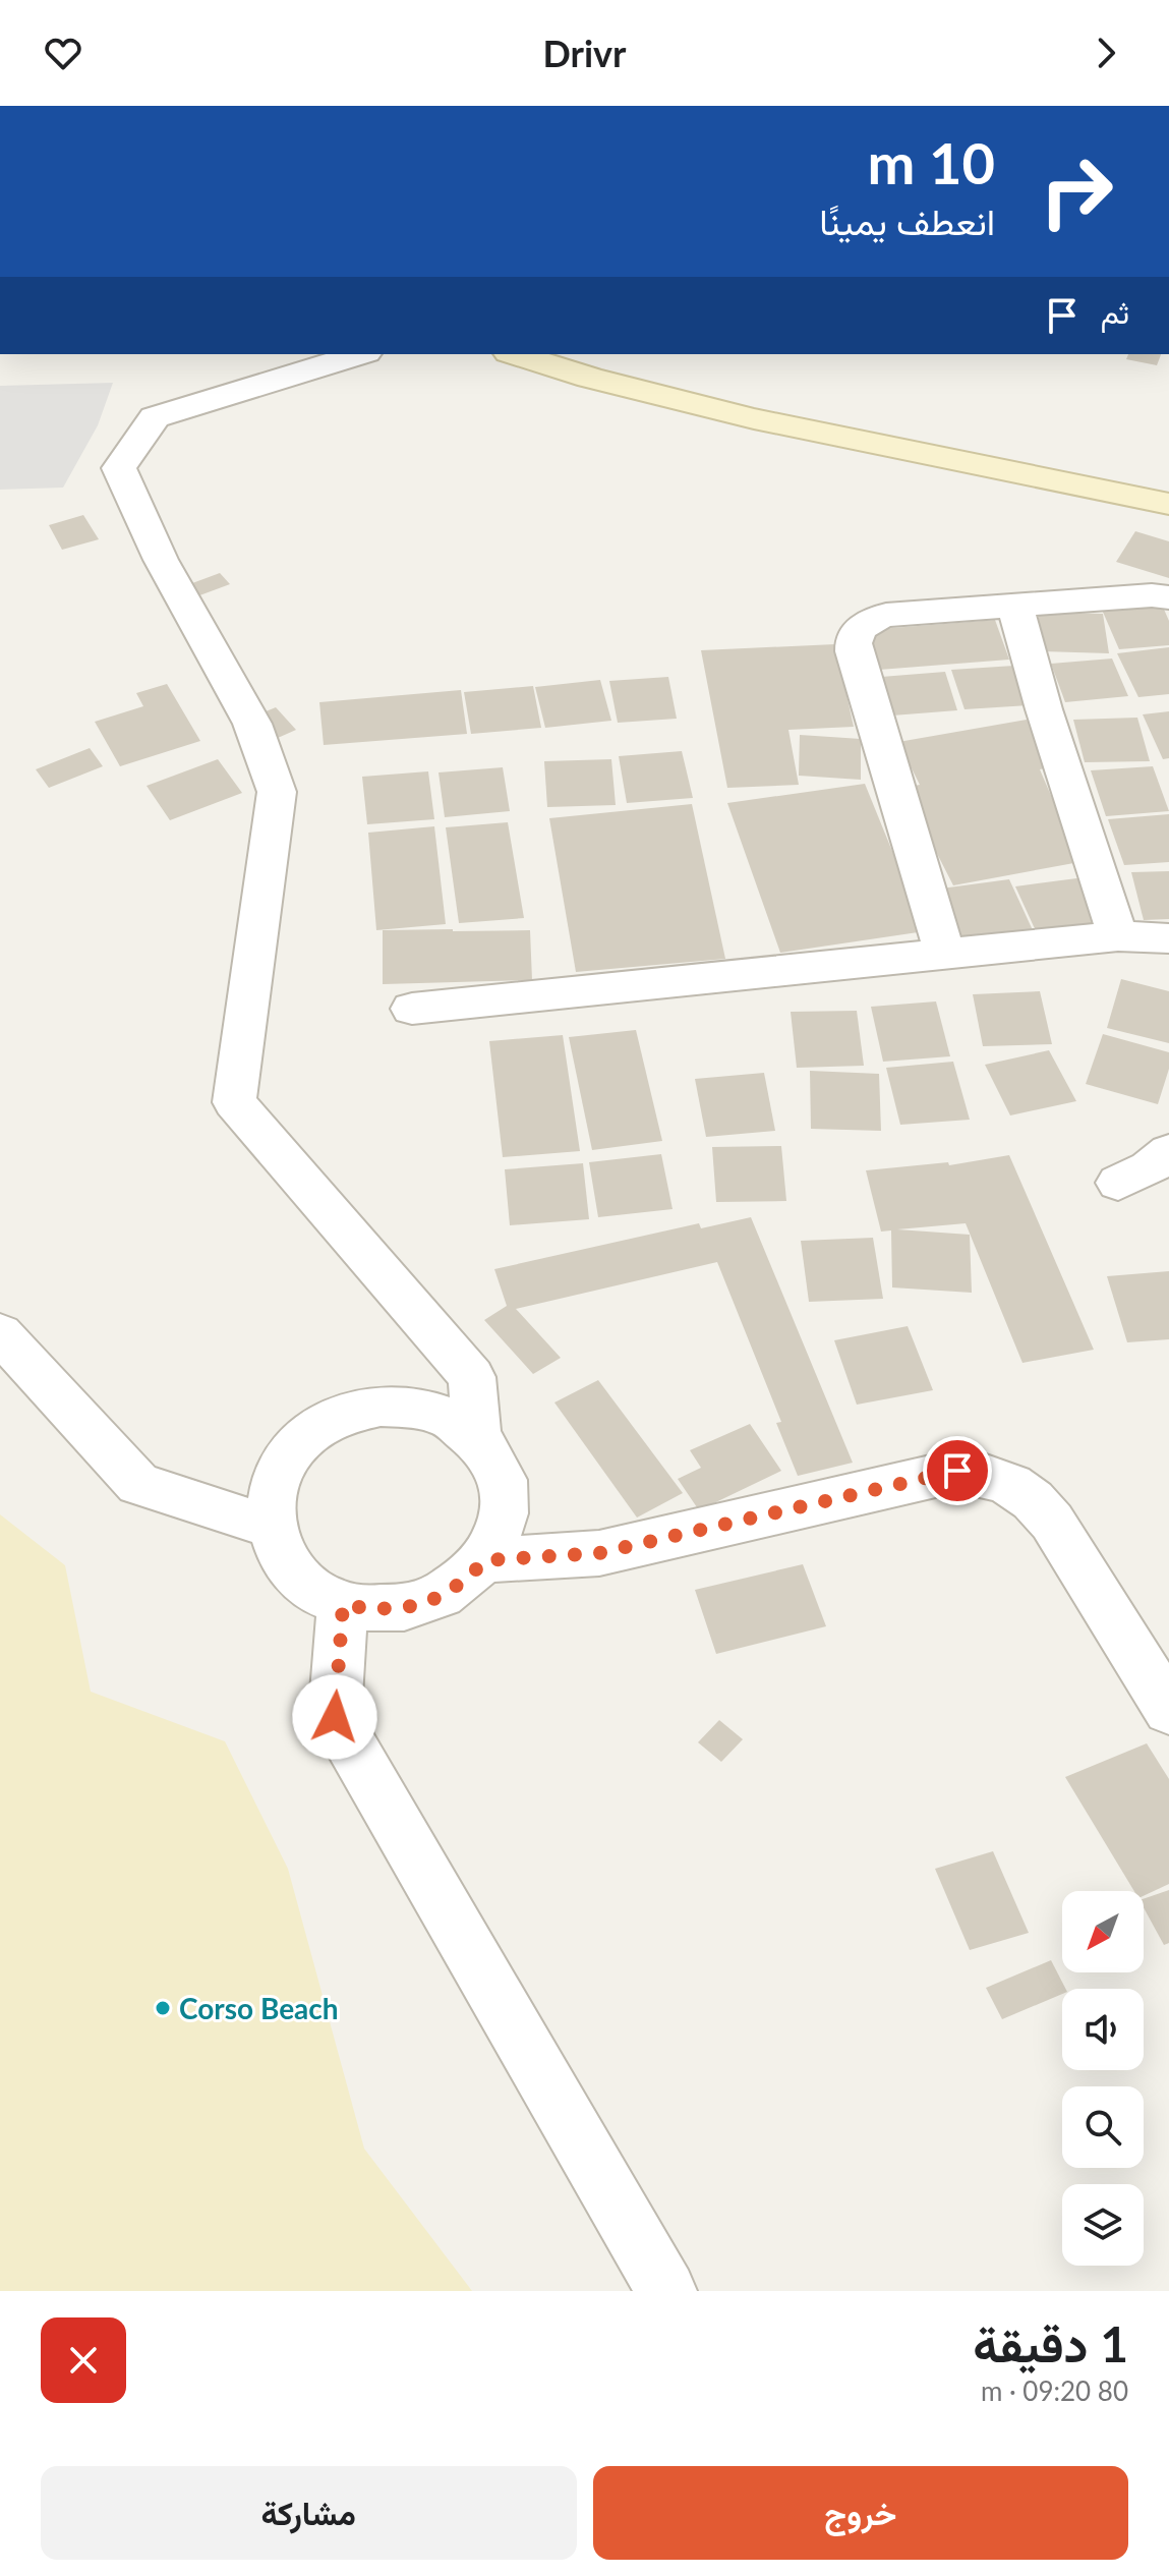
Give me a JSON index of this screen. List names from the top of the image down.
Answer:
{
  "places": ["Corso Beach"],
  "north": "bottom left",
  "page": {
    "header": "Drivr",
    "turn": ["10 m", "انعطف يمينًا"],
    "then": "ثم",
    "heading": ["1 دقيقة", "80 m · 09:20"],
    "buttons": ["خروج", "مشاركة"]
  }
}
